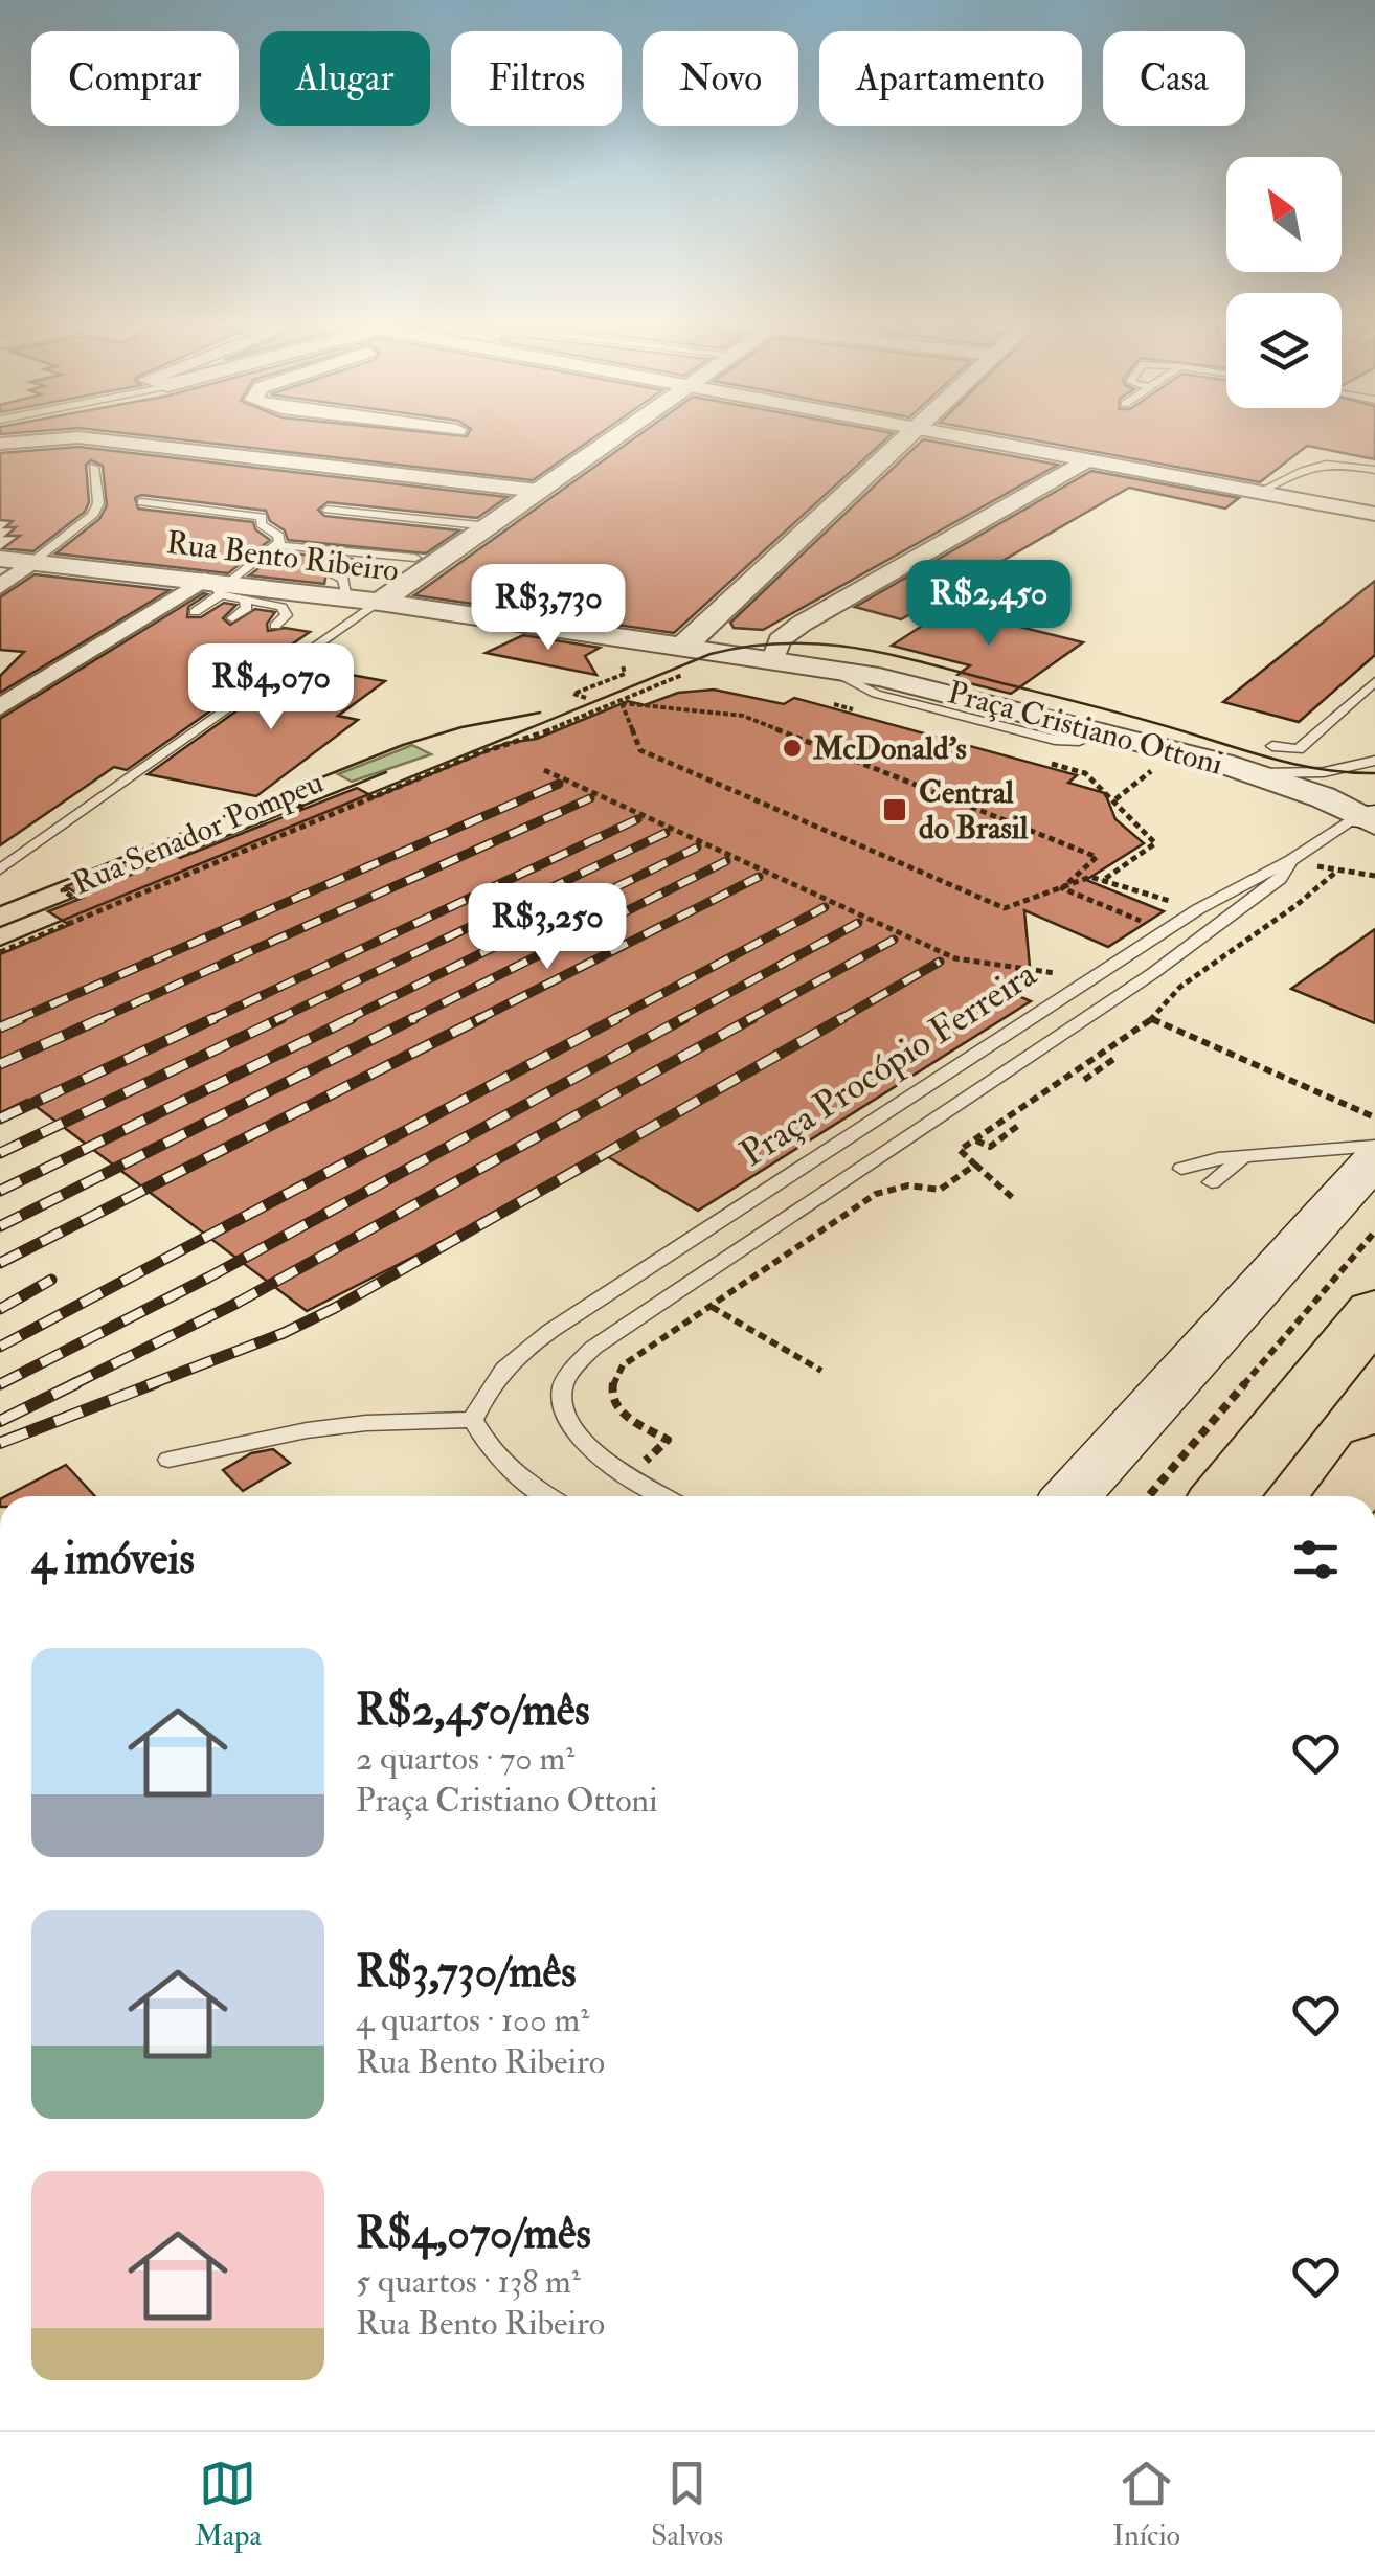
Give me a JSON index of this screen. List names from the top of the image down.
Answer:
{
  "streets": {
    "street": ["Rua Bento Ribeiro", "Praça Cristiano Ottoni"],
    "lane": ["Praça Procópio Ferreira"],
    "path": ["Rua Senador Pompeu"]
  },
  "crossings": [
    ["Rua Bento Ribeiro", "Praça Cristiano Ottoni"],
    ["Rua Bento Ribeiro", "Rua Senador Pompeu"],
    ["Praça Cristiano Ottoni", "Rua Senador Pompeu"],
    ["Praça Cristiano Ottoni", "Praça Procópio Ferreira"]
  ],
  "places": {
    "other": ["McDonald's"],
    "transit": ["Central do Brasil"]
  },
  "north": "top left",
  "page": {
    "chip": [
      "Comprar",
      "Alugar",
      "Filtros",
      "Novo",
      "Apartamento",
      "Casa"
    ],
    "price": [
      "R$2,450",
      "R$3,730",
      "R$4,070",
      "R$3,250"
    ],
    "heading": "4 imóveis",
    "list": [
      {
        "name": "R$2,450/mês",
        "note": "2 quartos · 70 m² · Praça Cristiano Ottoni"
      },
      {
        "name": "R$3,730/mês",
        "note": "4 quartos · 100 m² · Rua Bento Ribeiro"
      },
      {
        "name": "R$4,070/mês",
        "note": "5 quartos · 138 m² · Rua Bento Ribeiro"
      }
    ],
    "tabs": ["Mapa", "Salvos", "Início"]
  }
}
